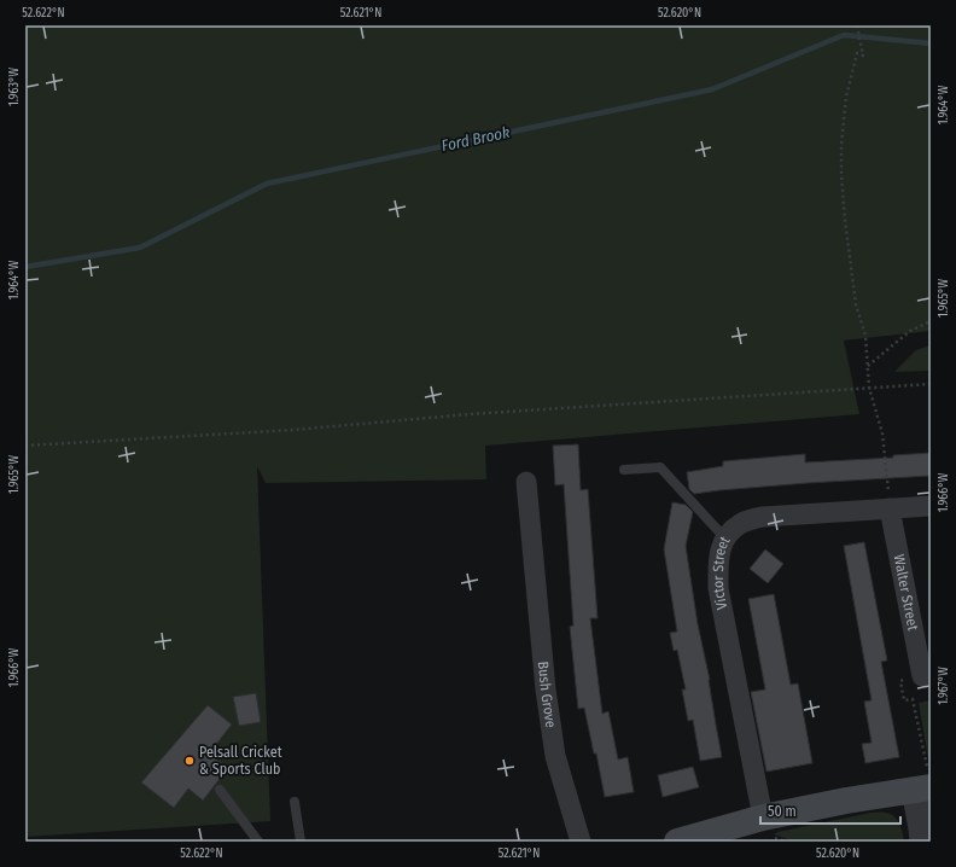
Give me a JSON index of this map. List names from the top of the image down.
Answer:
{
  "streets": {
    "street": ["Victor Street", "Walter Street", "Bush Grove"]
  },
  "crossings": [
    ["Victor Street", "Walter Street"]
  ],
  "water": ["Ford Brook"],
  "places": ["Pelsall Cricket & Sports Club"],
  "scale_bar": "50 m",
  "coordinates": [
    "52.622°N",
    "52.621°N",
    "52.620°N",
    "1.963°W",
    "1.964°W",
    "1.965°W",
    "1.966°W",
    "1.967°W"
  ]
}
